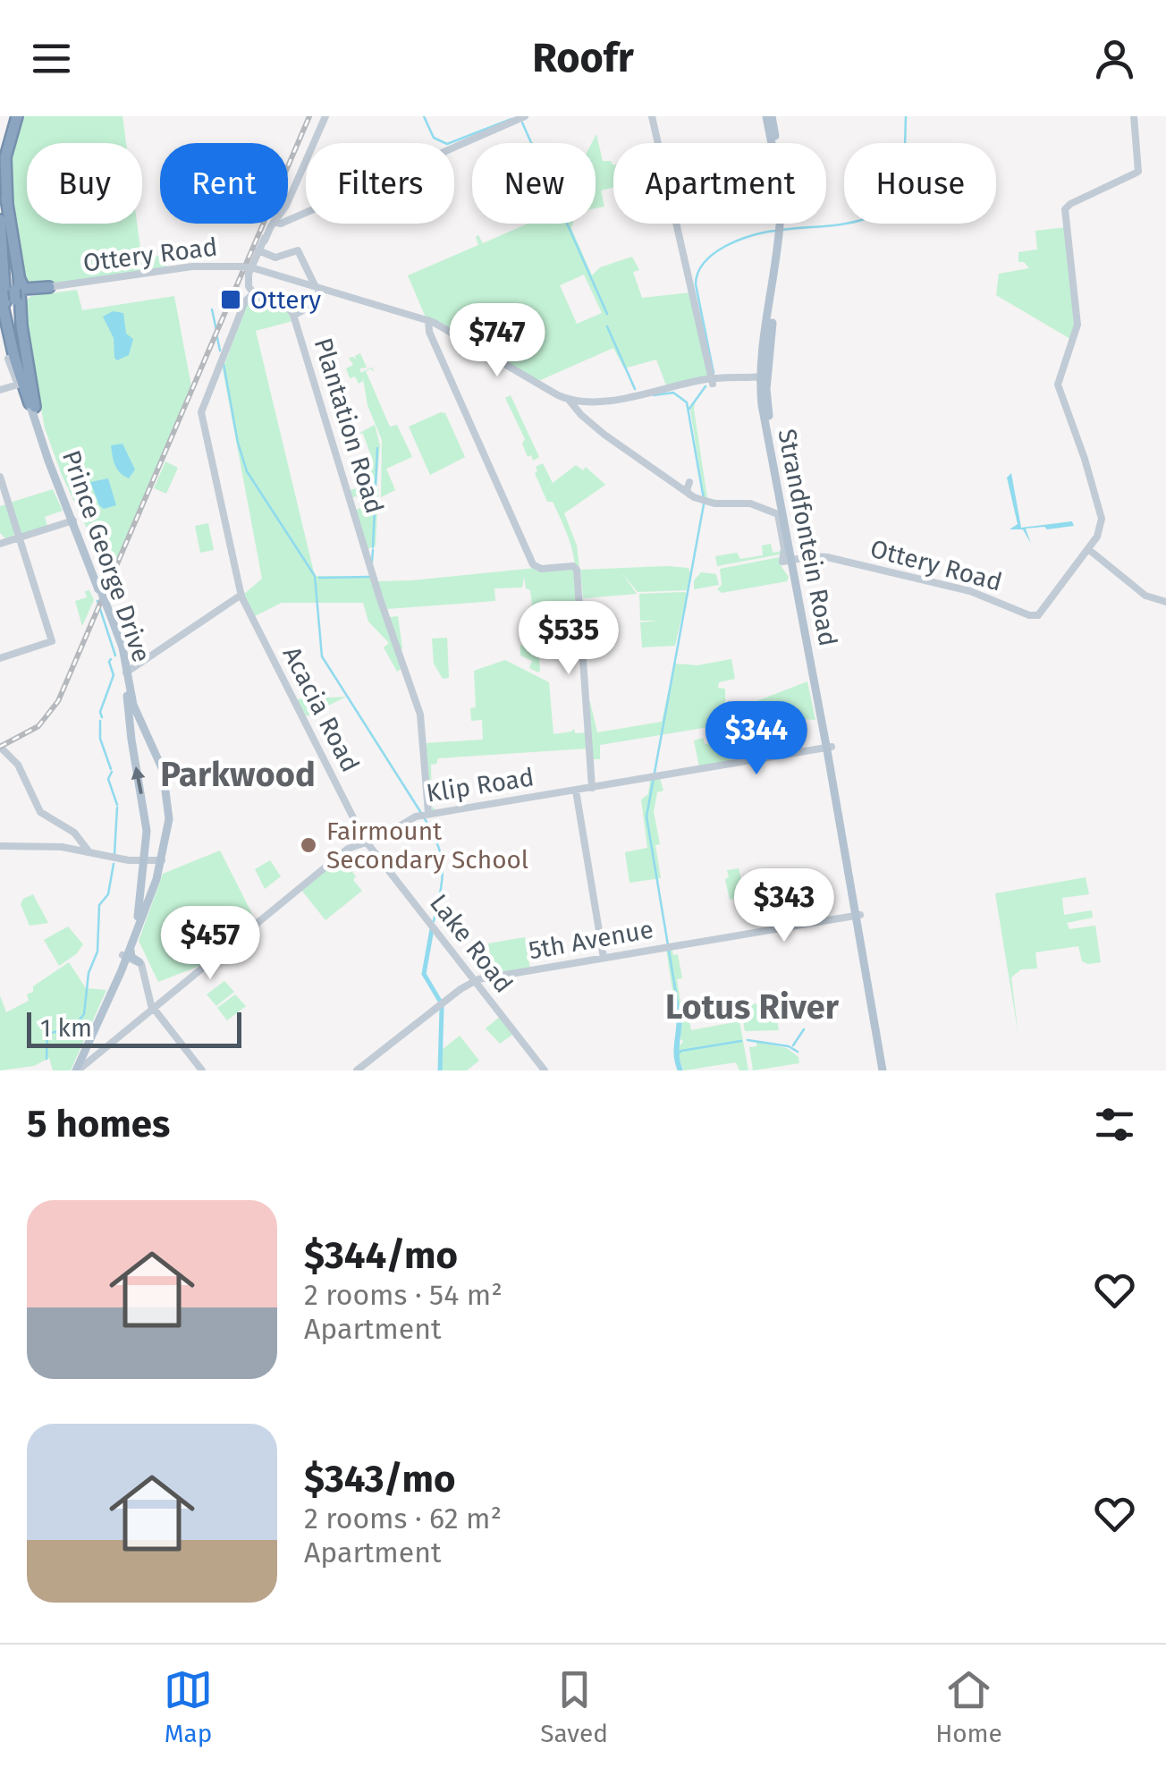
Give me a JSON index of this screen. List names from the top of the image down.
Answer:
{
  "streets": {
    "main road": ["Strandfontein Road", "Prince George Drive"],
    "street": [
      "Ottery Road",
      "Plantation Road",
      "Acacia Road",
      "Klip Road",
      "5th Avenue",
      "Lake Road"
    ]
  },
  "crossings": [
    ["Ottery Road", "Strandfontein Road"],
    ["Plantation Road", "Klip Road"],
    ["Strandfontein Road", "Klip Road"],
    ["Strandfontein Road", "5th Avenue"],
    ["Prince George Drive", "Klip Road"],
    ["Acacia Road", "Klip Road"],
    ["Acacia Road", "Lake Road"],
    ["Klip Road", "Lake Road"],
    ["5th Avenue", "Lake Road"]
  ],
  "districts": ["Parkwood", "Lotus River"],
  "places": {
    "transit": ["Ottery"],
    "other": ["Fairmount Secondary School"]
  },
  "scale_bar": "1 km",
  "page": {
    "header": "Roofr",
    "chip": [
      "Buy",
      "Rent",
      "Filters",
      "New",
      "Apartment",
      "House"
    ],
    "price": [
      "$747",
      "$535",
      "$344",
      "$343",
      "$457"
    ],
    "scale": "1 km",
    "heading": "5 homes",
    "list": [
      {
        "name": "$344/mo",
        "note": "2 rooms · 54 m² · Apartment"
      },
      {
        "name": "$343/mo",
        "note": "2 rooms · 62 m² · Apartment"
      }
    ],
    "tabs": ["Map", "Saved", "Home"]
  }
}
